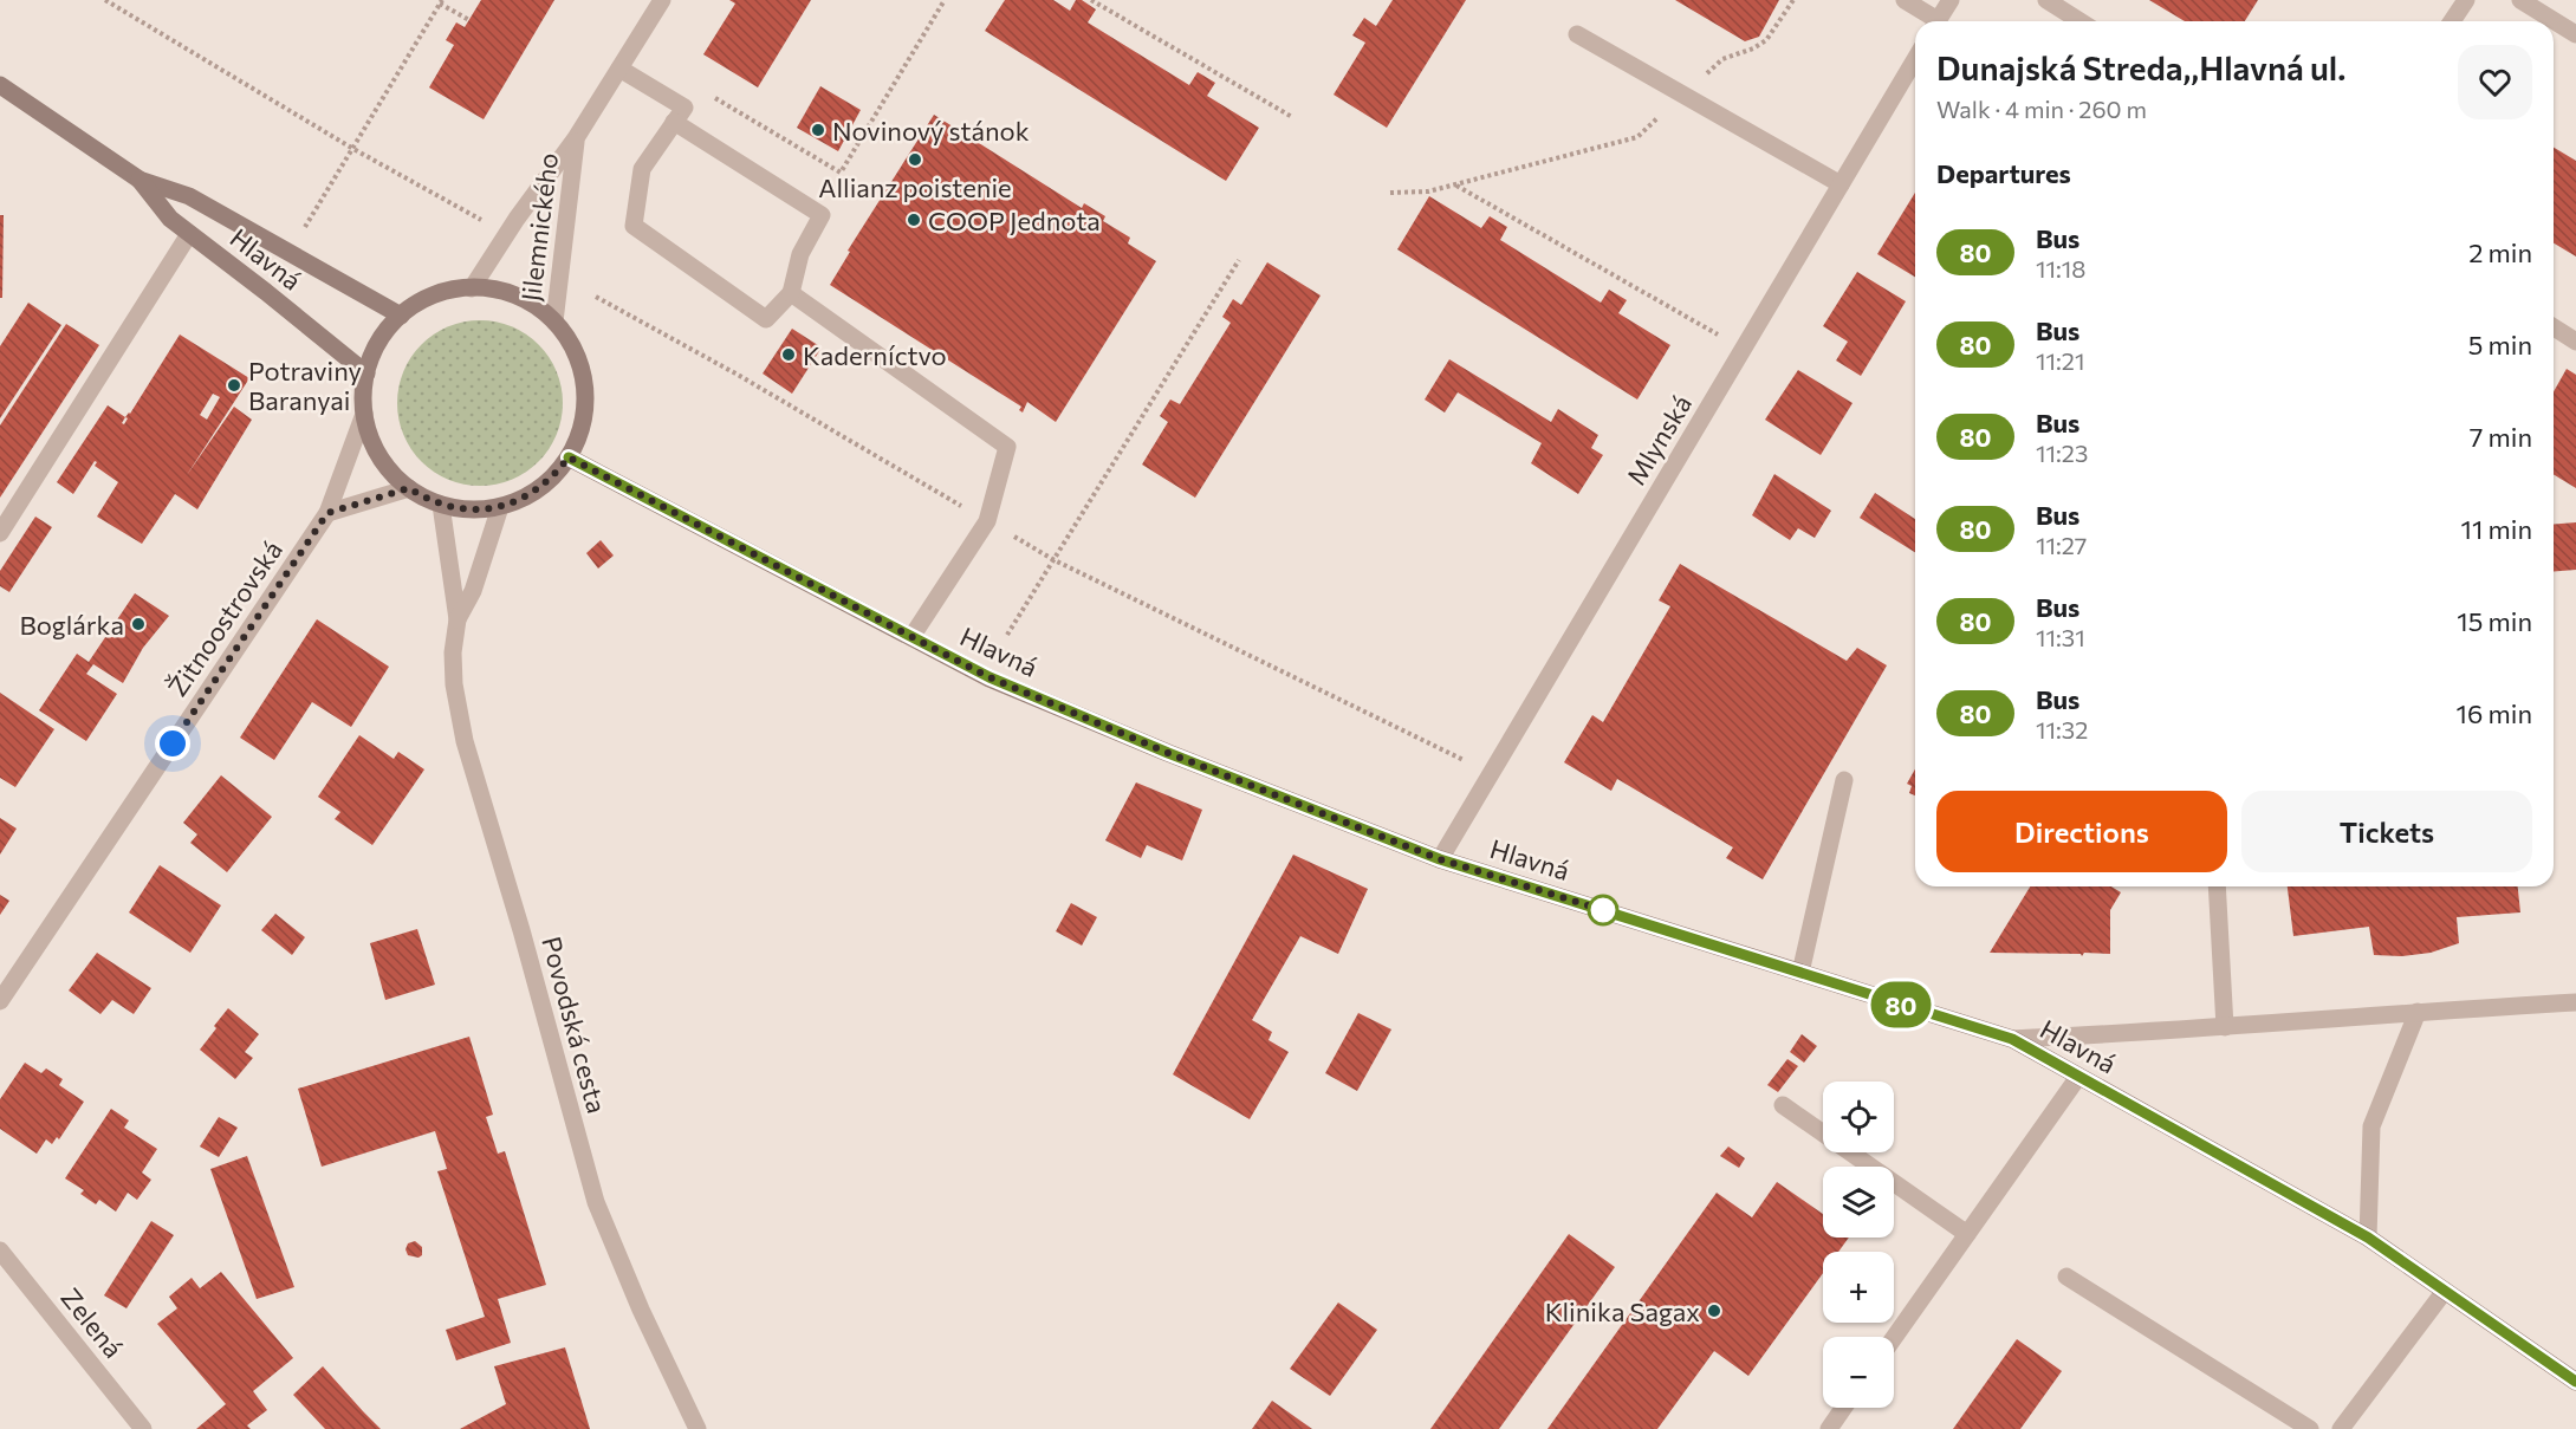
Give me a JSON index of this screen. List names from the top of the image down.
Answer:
{
  "streets": {
    "main road": ["Hlavná"],
    "street": [
      "Jilemnického",
      "Mlynská",
      "Žitnoostrovská",
      "Povodská cesta",
      "Zelená"
    ]
  },
  "crossings": [
    ["Jilemnického", "Hlavná"],
    ["Jilemnického", "Žitnoostrovská"],
    ["Jilemnického", "Povodská cesta"],
    ["Hlavná", "Mlynská"],
    ["Hlavná", "Žitnoostrovská"],
    ["Hlavná", "Povodská cesta"],
    ["Žitnoostrovská", "Povodská cesta"]
  ],
  "places": [
    "Novinový stánok",
    "Allianz poistenie",
    "COOP Jednota",
    "Kaderníctvo",
    "Potraviny Baranyai",
    "Boglárka",
    "Klinika Sagax"
  ],
  "lines": ["bus line 80"],
  "page": {
    "on_map": "80",
    "heading": [
      ["Dunajská Streda,,Hlavná ul.", "Walk · 4 min · 260 m"],
      "Departures"
    ],
    "list": [
      {
        "mark": "80",
        "name": "Bus",
        "note": "11:18",
        "value": "2 min"
      },
      {
        "mark": "80",
        "name": "Bus",
        "note": "11:21",
        "value": "5 min"
      },
      {
        "mark": "80",
        "name": "Bus",
        "note": "11:23",
        "value": "7 min"
      },
      {
        "mark": "80",
        "name": "Bus",
        "note": "11:27",
        "value": "11 min"
      },
      {
        "mark": "80",
        "name": "Bus",
        "note": "11:31",
        "value": "15 min"
      },
      {
        "mark": "80",
        "name": "Bus",
        "note": "11:32",
        "value": "16 min"
      }
    ],
    "buttons": ["Directions", "Tickets"],
    "map_buttons": ["+", "−"]
  }
}
